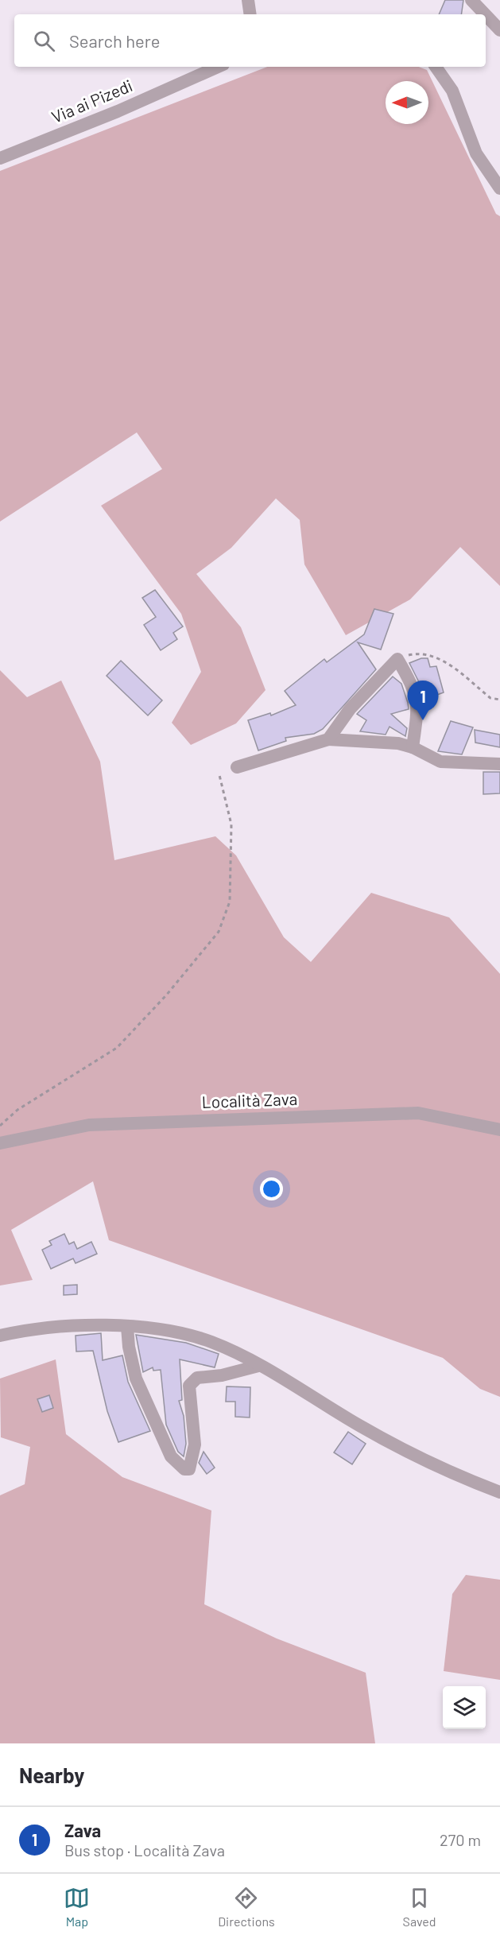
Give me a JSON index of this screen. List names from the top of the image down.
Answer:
{
  "streets": {
    "street": ["Via ai Pizedi", "Località Zava"]
  },
  "north": "left",
  "page": {
    "search": "Search here",
    "pins": "1",
    "heading": "Nearby",
    "list": [
      {
        "mark": "1",
        "name": "Zava",
        "note": "Bus stop · Località Zava",
        "value": "270 m"
      }
    ],
    "nav": ["Map", "Directions", "Saved"]
  }
}
